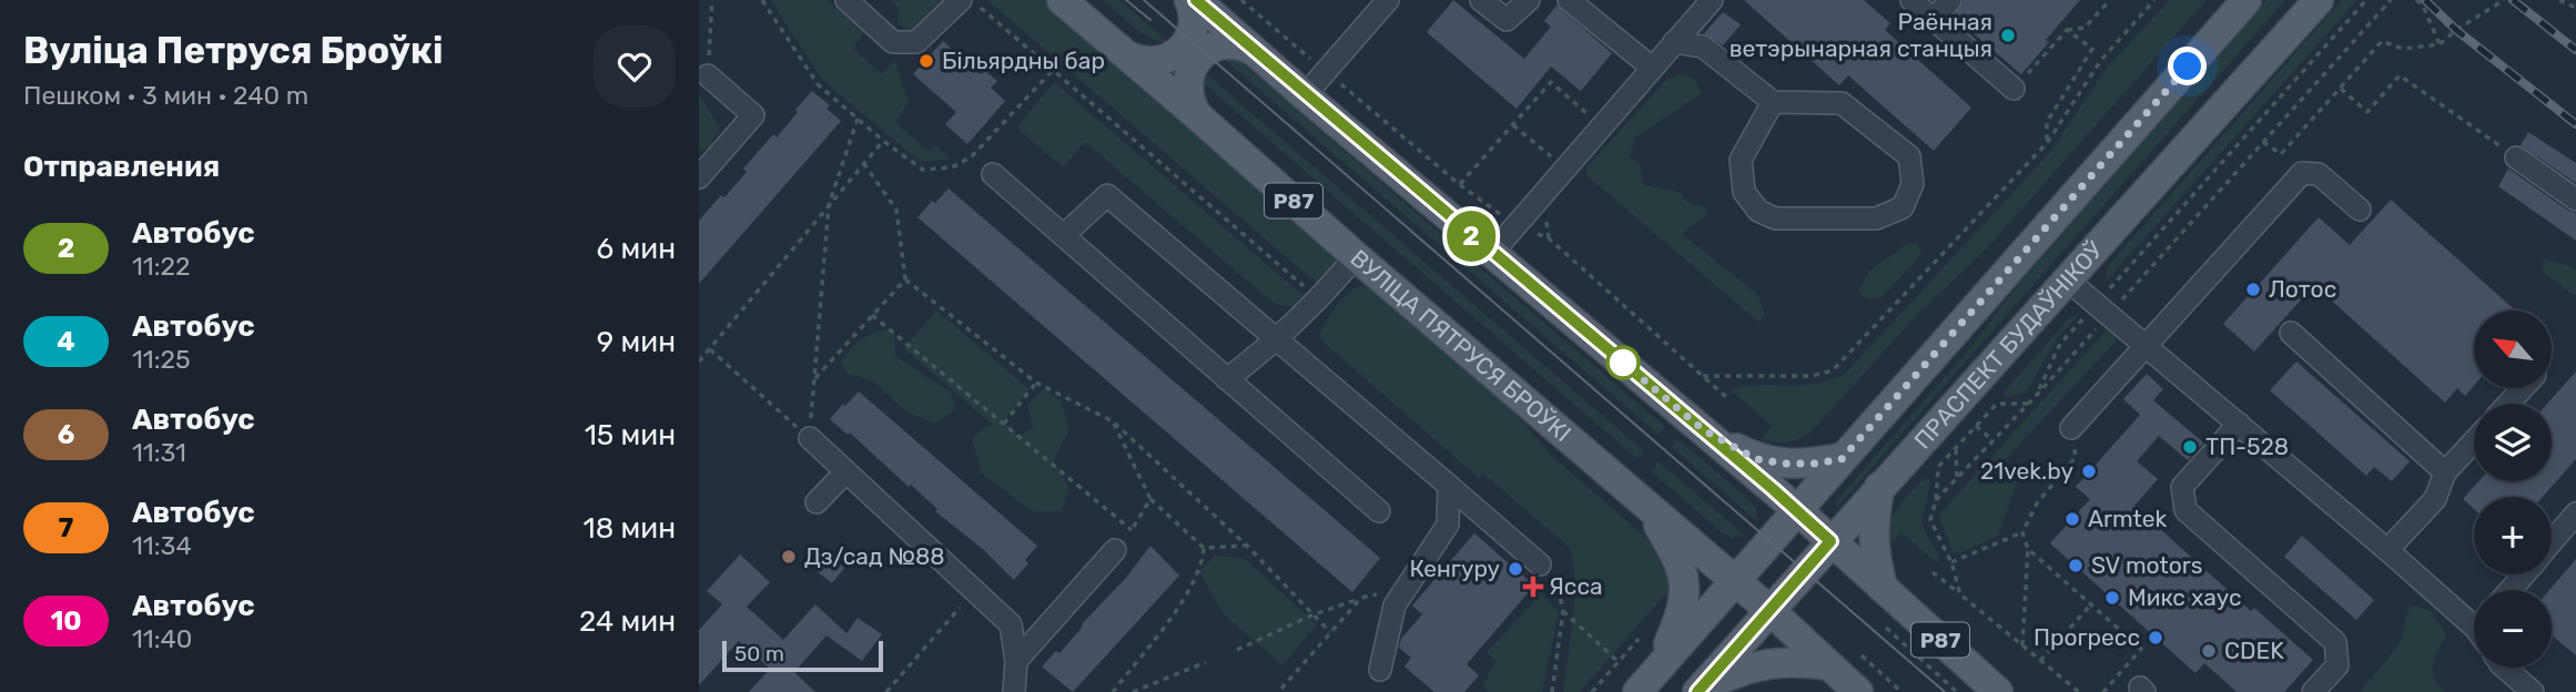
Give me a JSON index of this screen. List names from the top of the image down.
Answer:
{
  "streets": {
    "main road": ["Р87", "ПРАСПЕКТ БУДАЎНІКОЎ", "ВУЛІЦА ПЯТРУСЯ БРОЎКІ"]
  },
  "crossings": [
    ["Р87", "ПРАСПЕКТ БУДАЎНІКОЎ"],
    ["ПРАСПЕКТ БУДАЎНІКОЎ", "ВУЛІЦА ПЯТРУСЯ БРОЎКІ"]
  ],
  "places": {
    "other": [
      "Раённая ветэрынарная станцыя",
      "Більярдны бар",
      "Лотос",
      "ТП-528",
      "21vek.by",
      "Armtek",
      "Дз/сад №88",
      "SV motors",
      "Кенгуру",
      "Микс хаус",
      "Прогресс",
      "CDEK"
    ],
    "health": ["Ясса"]
  },
  "lines": ["bus line 2"],
  "scale_bar": "50 m",
  "north": "top left",
  "page": {
    "heading": [
      ["Вуліца Петруся Броўкі", "Пешком · 3 мин · 240 m"],
      "Отправления"
    ],
    "on_map": "2",
    "list": [
      {
        "mark": "2",
        "name": "Автобус",
        "note": "11:22",
        "value": "6 мин"
      },
      {
        "mark": "4",
        "name": "Автобус",
        "note": "11:25",
        "value": "9 мин"
      },
      {
        "mark": "6",
        "name": "Автобус",
        "note": "11:31",
        "value": "15 мин"
      },
      {
        "mark": "7",
        "name": "Автобус",
        "note": "11:34",
        "value": "18 мин"
      },
      {
        "mark": "10",
        "name": "Автобус",
        "note": "11:40",
        "value": "24 мин"
      }
    ],
    "map_buttons": ["+", "−"],
    "scale": "50 m"
  }
}
